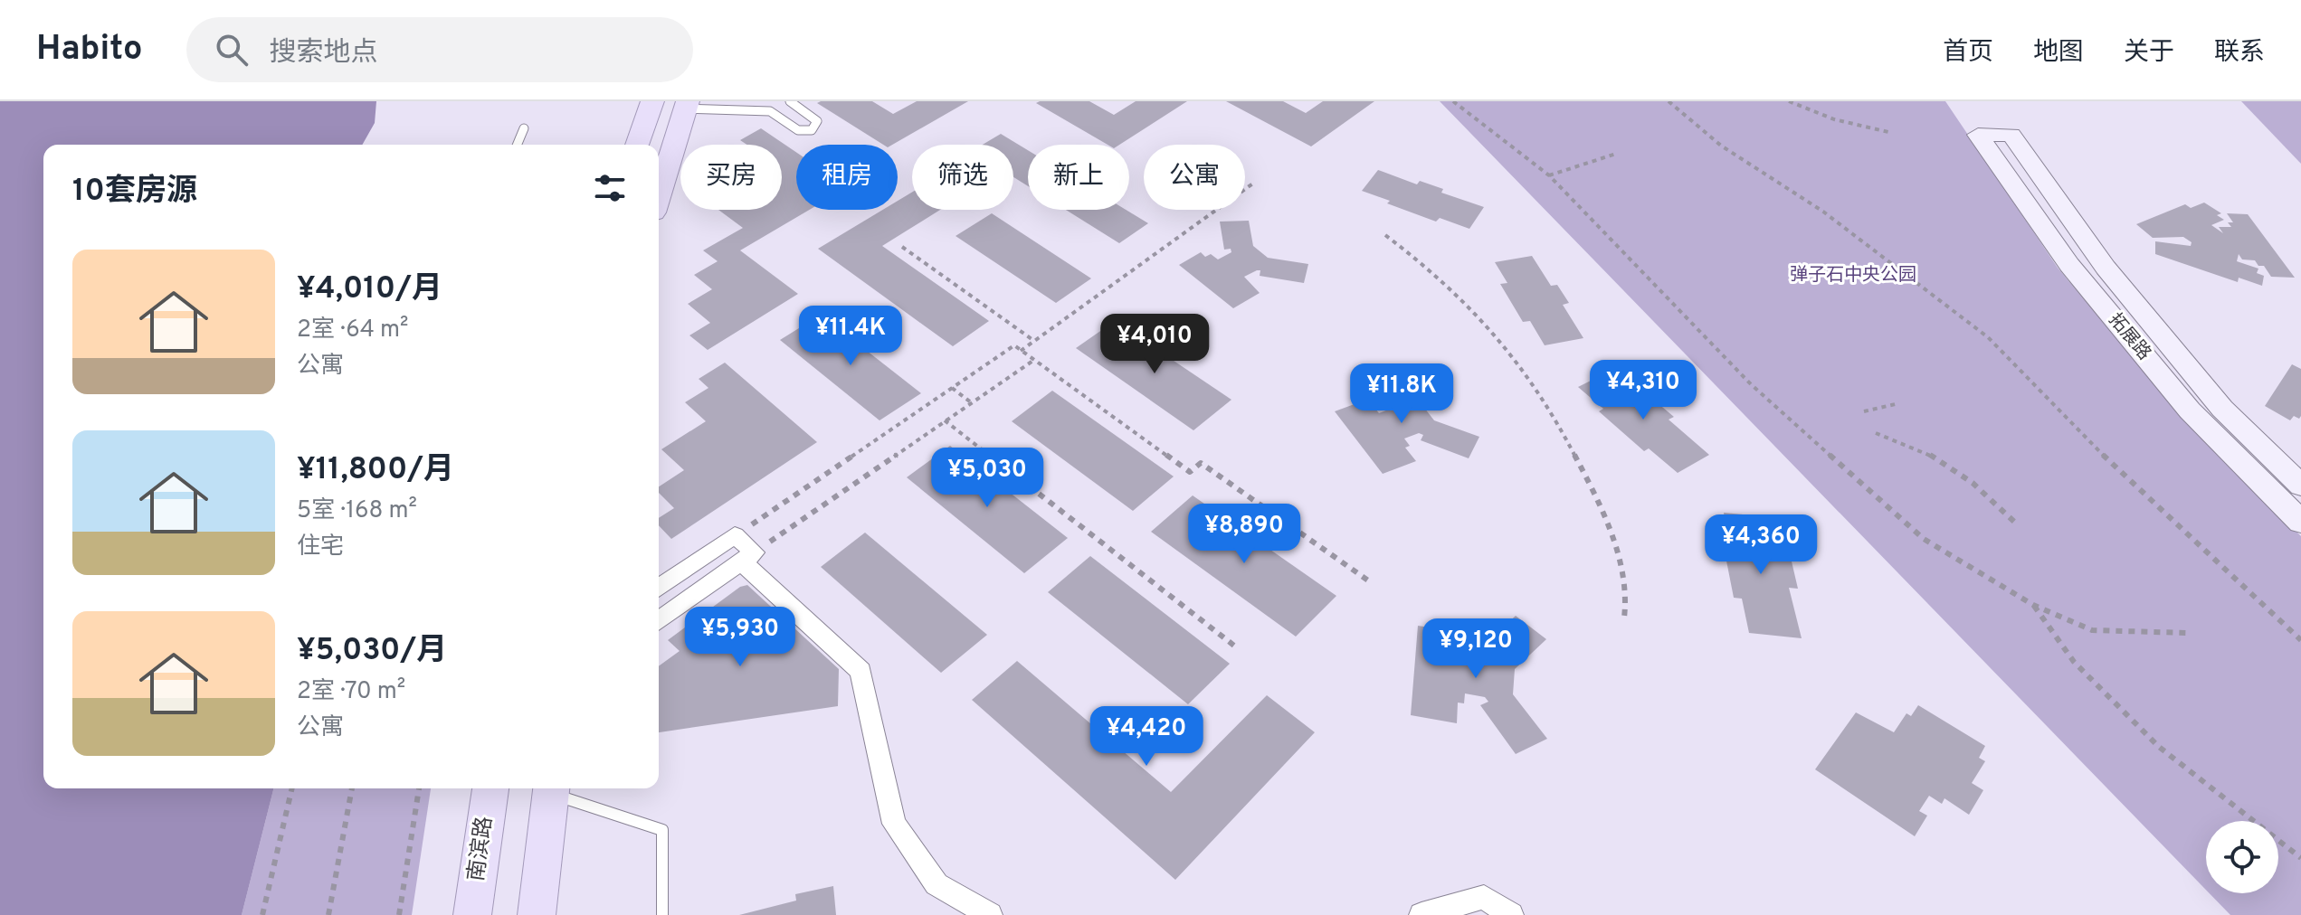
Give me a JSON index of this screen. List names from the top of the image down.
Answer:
{
  "streets": {
    "main road": ["拓展路", "南滨路"]
  },
  "parks": ["弹子石中央公园"],
  "page": {
    "header": "Habito",
    "search": "搜索地点",
    "nav": [
      "首页",
      "地图",
      "关于",
      "联系"
    ],
    "chip": [
      "买房",
      "租房",
      "筛选",
      "新上",
      "公寓"
    ],
    "heading": "10套房源",
    "list": [
      {
        "name": "¥4,010/月",
        "note": "2室 · 64 m² · 公寓"
      },
      {
        "name": "¥11,800/月",
        "note": "5室 · 168 m² · 住宅"
      },
      {
        "name": "¥5,030/月",
        "note": "2室 · 70 m² · 公寓"
      }
    ],
    "price": [
      "¥11.4K",
      "¥4,010",
      "¥4,310",
      "¥11.8K",
      "¥5,030",
      "¥8,890",
      "¥4,360",
      "¥5,930",
      "¥9,120",
      "¥4,420"
    ]
  }
}
